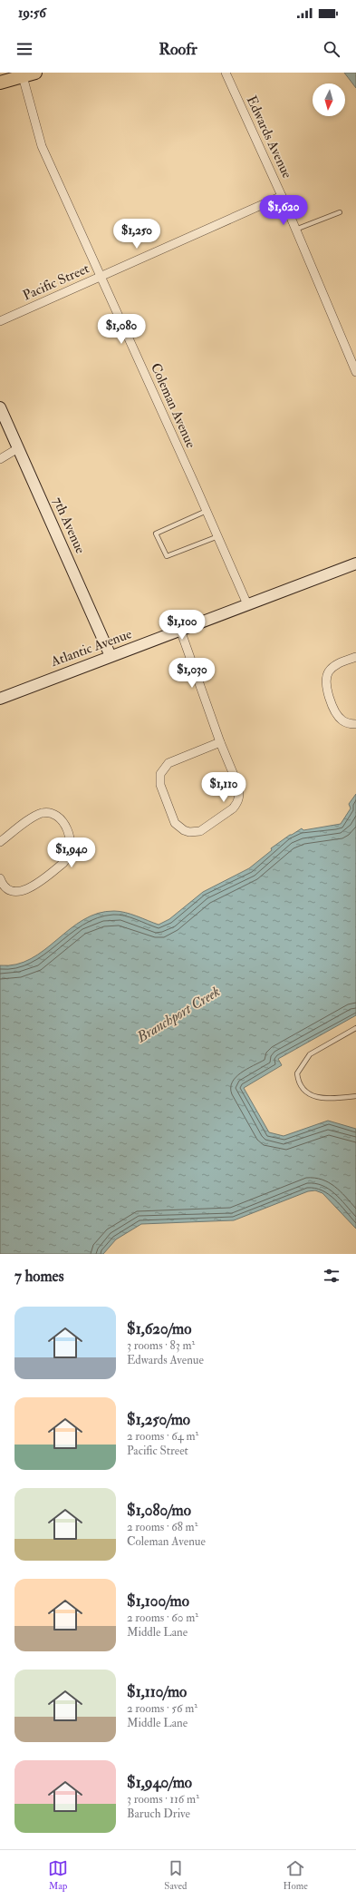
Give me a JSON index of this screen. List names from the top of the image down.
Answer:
{
  "streets": {
    "street": [
      "Edwards Avenue",
      "Pacific Street",
      "Coleman Avenue",
      "7th Avenue",
      "Atlantic Avenue"
    ]
  },
  "crossings": [
    ["Edwards Avenue", "Pacific Street"],
    ["Pacific Street", "Coleman Avenue"],
    ["Coleman Avenue", "Atlantic Avenue"],
    ["7th Avenue", "Atlantic Avenue"]
  ],
  "water": ["Branchport Creek"],
  "north": "bottom",
  "page": {
    "status": "19:56",
    "header": "Roofr",
    "price": [
      "$1,620",
      "$1,250",
      "$1,080",
      "$1,100",
      "$1,030",
      "$1,110",
      "$1,940"
    ],
    "heading": "7 homes",
    "list": [
      {
        "name": "$1,620/mo",
        "note": "3 rooms · 83 m² · Edwards Avenue"
      },
      {
        "name": "$1,250/mo",
        "note": "2 rooms · 64 m² · Pacific Street"
      },
      {
        "name": "$1,080/mo",
        "note": "2 rooms · 68 m² · Coleman Avenue"
      },
      {
        "name": "$1,100/mo",
        "note": "2 rooms · 60 m² · Middle Lane"
      },
      {
        "name": "$1,110/mo",
        "note": "2 rooms · 56 m² · Middle Lane"
      },
      {
        "name": "$1,940/mo",
        "note": "3 rooms · 116 m² · Baruch Drive"
      }
    ],
    "tabs": ["Map", "Saved", "Home"]
  }
}
